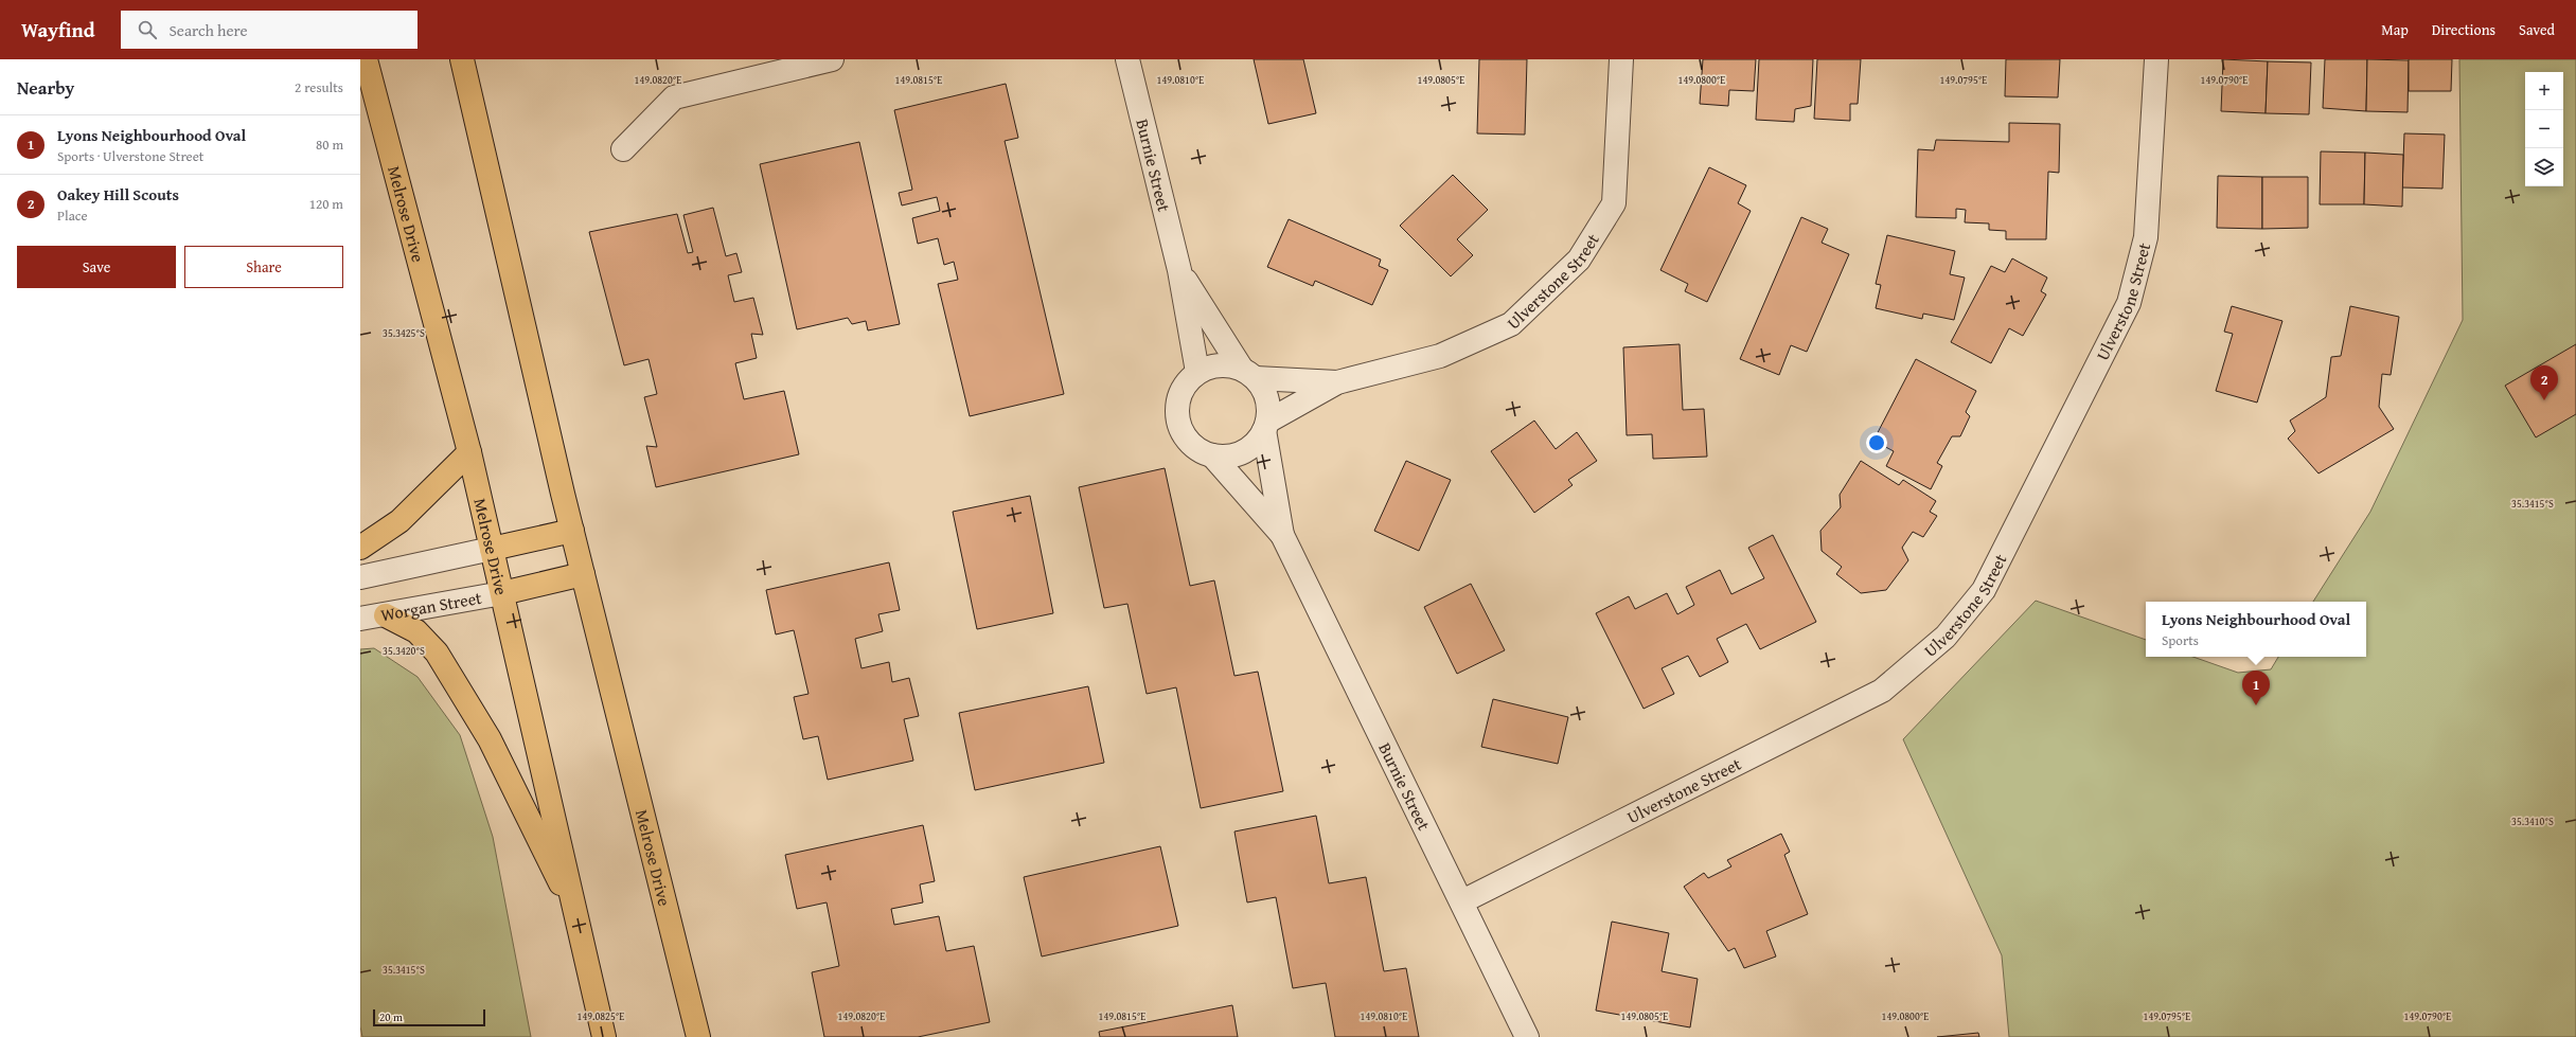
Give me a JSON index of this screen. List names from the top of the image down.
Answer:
{
  "streets": {
    "main road": ["Melrose Drive"],
    "street": ["Burnie Street", "Ulverstone Street", "Worgan Street"]
  },
  "crossings": [
    ["Burnie Street", "Ulverstone Street"],
    ["Melrose Drive", "Worgan Street"]
  ],
  "scale_bar": "20 m",
  "page": {
    "header": "Wayfind",
    "search": "Search here",
    "nav": ["Map", "Directions", "Saved"],
    "heading": ["Nearby", "2 results"],
    "map_buttons": ["+", "−"],
    "list": [
      {
        "mark": "1",
        "name": "Lyons Neighbourhood Oval",
        "note": "Sports · Ulverstone Street",
        "value": "80 m"
      },
      {
        "mark": "2",
        "name": "Oakey Hill Scouts",
        "note": "Place",
        "value": "120 m"
      }
    ],
    "buttons": ["Save", "Share"],
    "pins": ["2", "1"],
    "popup": ["Lyons Neighbourhood Oval", "Sports"],
    "scale": "20 m"
  },
  "coordinates": [
    "149.0820°E",
    "149.0815°E",
    "149.0810°E",
    "149.0805°E",
    "149.0800°E",
    "149.0795°E",
    "149.0790°E",
    "35.3425°S",
    "35.3415°S",
    "35.3420°S",
    "35.3410°S",
    "149.0825°E"
  ]
}
